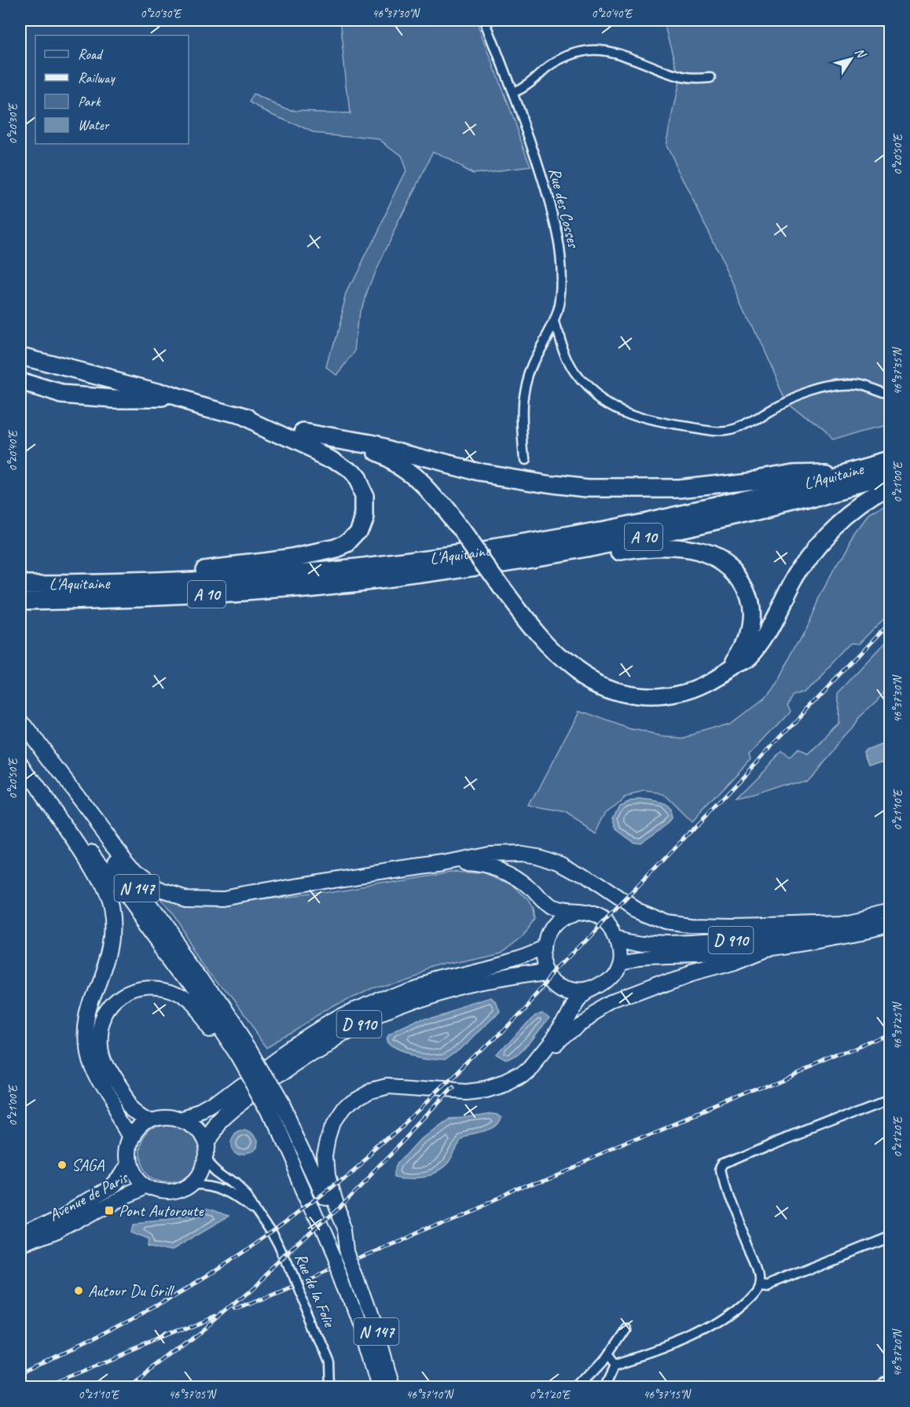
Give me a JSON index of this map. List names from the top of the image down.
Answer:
{
  "streets": {
    "highway": ["L'Aquitaine", "A 10"],
    "main road": ["N 147", "D 910", "Avenue de Paris"],
    "street": ["Rue des Cosses", "Rue de la Folie"]
  },
  "crossings": [
    ["N 147", "D 910"],
    ["N 147", "Avenue de Paris"],
    ["N 147", "Rue de la Folie"],
    ["D 910", "Avenue de Paris"],
    ["D 910", "Rue de la Folie"],
    ["Avenue de Paris", "Rue de la Folie"]
  ],
  "places": {
    "other": ["SAGA", "Autour Du Grill"],
    "transit": ["Pont Autoroute"]
  },
  "legend": [
    "Road",
    "Railway",
    "Park",
    "Water"
  ],
  "north": "top right",
  "coordinates": [
    "0°20'30\"E",
    "46°37'30\"N",
    "0°20'40\"E",
    "0°20'50\"E",
    "46°37'35\"N",
    "0°21'00\"E",
    "0°21'10\"E",
    "46°37'25\"N",
    "0°21'20\"E",
    "46°37'20\"N",
    "46°37'05\"N",
    "46°37'10\"N",
    "46°37'15\"N"
  ]
}
